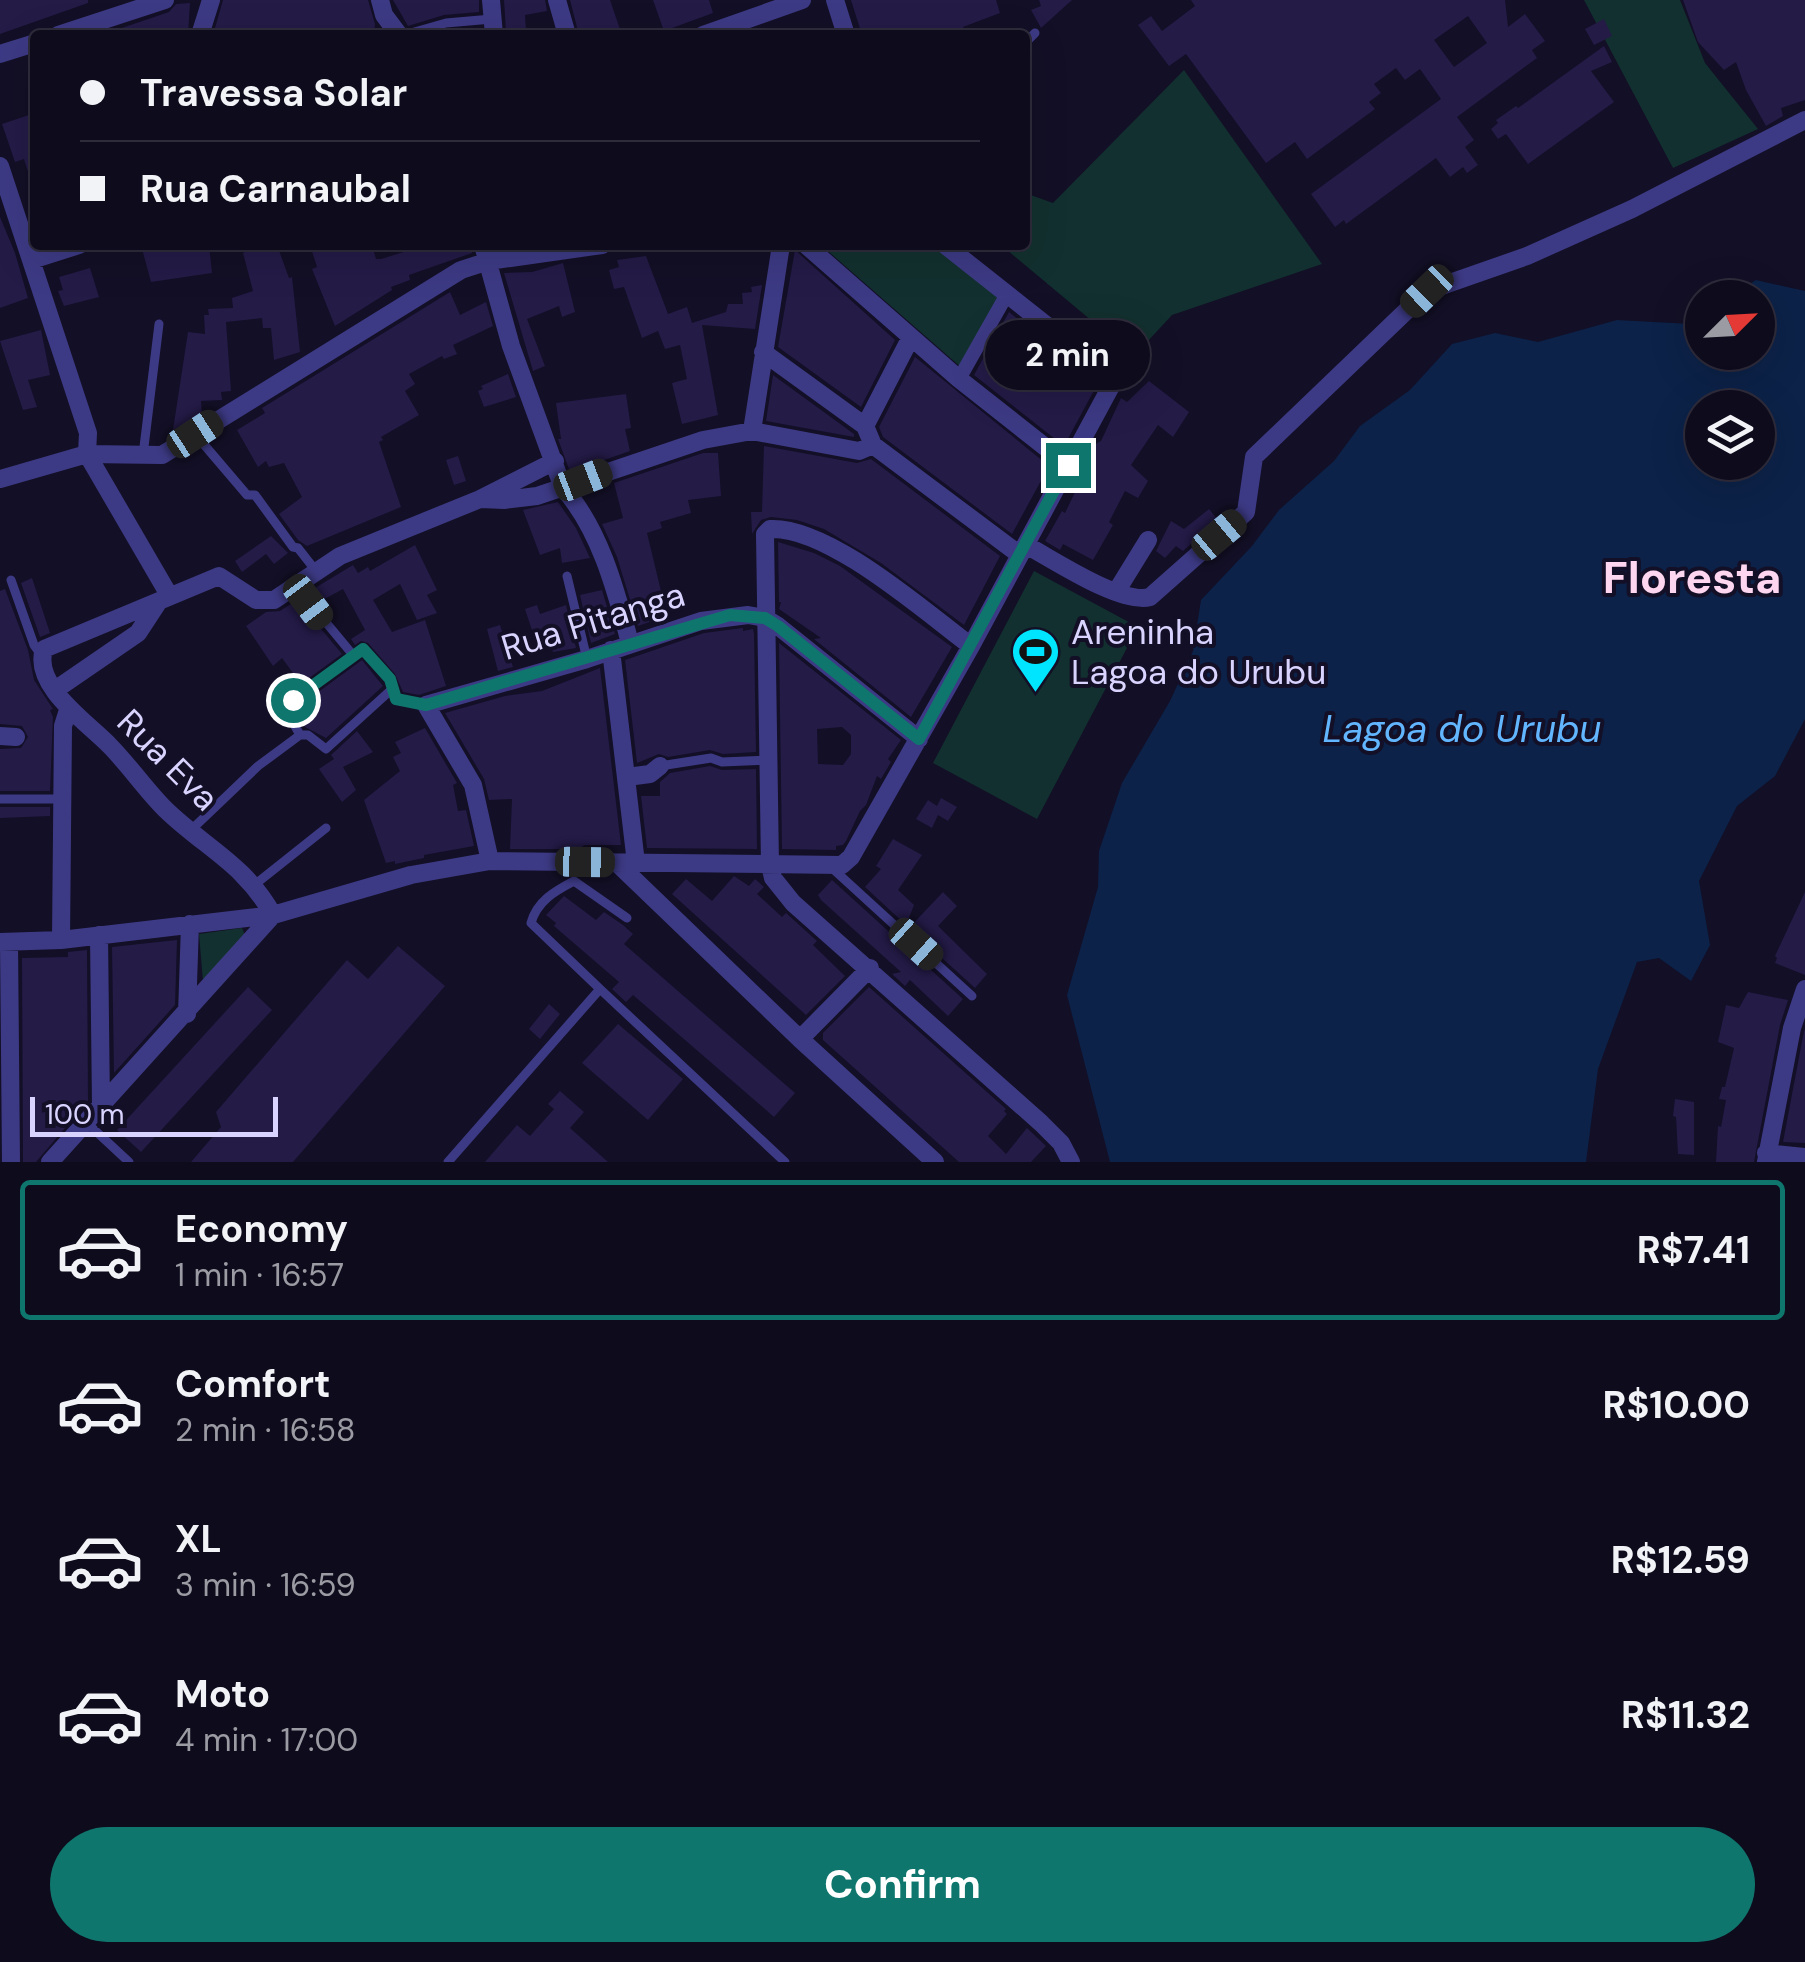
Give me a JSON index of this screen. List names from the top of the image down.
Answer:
{
  "streets": {
    "street": ["Rua Pitanga", "Rua Eva"]
  },
  "districts": ["Floresta"],
  "water": ["Lagoa do Urubu"],
  "places": {
    "sports": ["Areninha Lagoa do Urubu"]
  },
  "scale_bar": "100 m",
  "north": "top right",
  "page": {
    "banner": ["Travessa Solar", "Rua Carnaubal"],
    "bubble": "2 min",
    "scale": "100 m",
    "list": [
      {
        "name": "Economy",
        "note": "1 min · 16:57",
        "value": "R$7.41"
      },
      {
        "name": "Comfort",
        "note": "2 min · 16:58",
        "value": "R$10.00"
      },
      {
        "name": "XL",
        "note": "3 min · 16:59",
        "value": "R$12.59"
      },
      {
        "name": "Moto",
        "note": "4 min · 17:00",
        "value": "R$11.32"
      }
    ],
    "buttons": "Confirm"
  }
}
